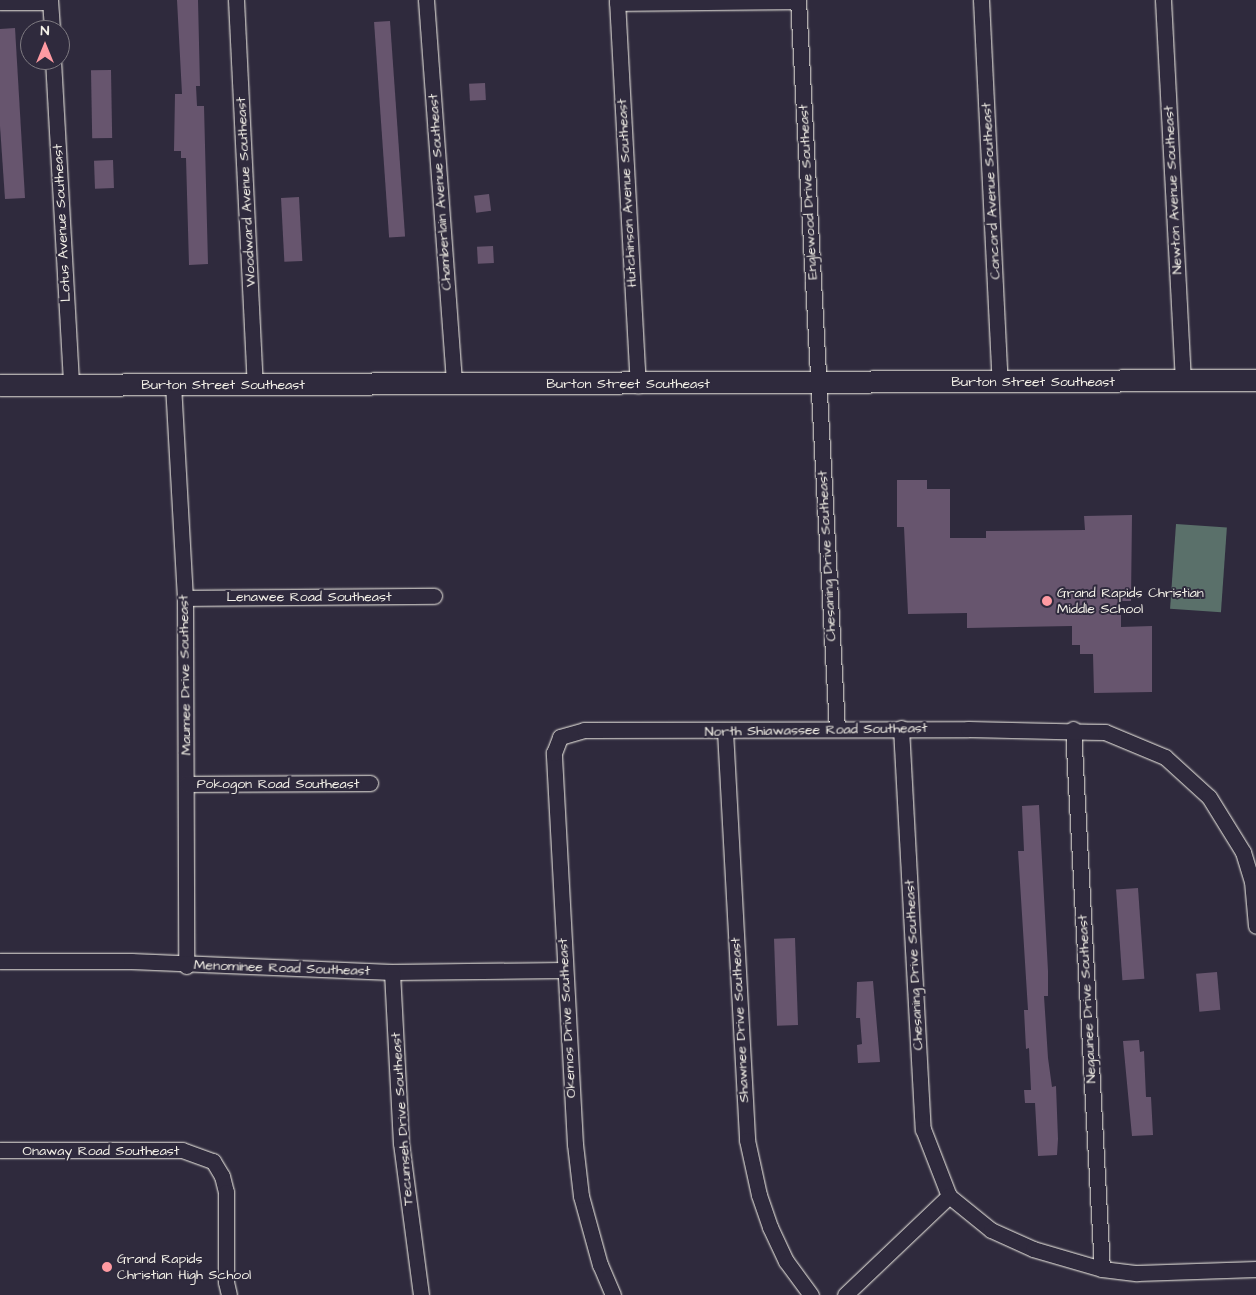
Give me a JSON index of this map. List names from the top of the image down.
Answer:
{
  "streets": {
    "main road": ["Burton Street Southeast"],
    "street": [
      "Newton Avenue Southeast",
      "Concord Avenue Southeast",
      "Woodward Avenue Southeast",
      "Chamberlain Avenue Southeast",
      "Englewood Drive Southeast",
      "Hutchinson Avenue Southeast",
      "Lotus Avenue Southeast",
      "Chesaning Drive Southeast",
      "Lenawee Road Southeast",
      "Maumee Drive Southeast",
      "North Shiawassee Road Southeast",
      "Pokogon Road Southeast",
      "Menominee Road Southeast",
      "Negaunee Drive Southeast",
      "Okemos Drive Southeast",
      "Shawnee Drive Southeast",
      "Tecumseh Drive Southeast",
      "Onaway Road Southeast"
    ]
  },
  "crossings": [
    ["Newton Avenue Southeast", "Burton Street Southeast"],
    ["Concord Avenue Southeast", "Burton Street Southeast"],
    ["Woodward Avenue Southeast", "Burton Street Southeast"],
    ["Chamberlain Avenue Southeast", "Burton Street Southeast"],
    ["Englewood Drive Southeast", "Burton Street Southeast"],
    ["Englewood Drive Southeast", "Chesaning Drive Southeast"],
    ["Hutchinson Avenue Southeast", "Burton Street Southeast"],
    ["Lotus Avenue Southeast", "Burton Street Southeast"],
    ["Burton Street Southeast", "Chesaning Drive Southeast"],
    ["Burton Street Southeast", "Maumee Drive Southeast"],
    ["Chesaning Drive Southeast", "North Shiawassee Road Southeast"],
    ["Lenawee Road Southeast", "Maumee Drive Southeast"],
    ["Maumee Drive Southeast", "Pokogon Road Southeast"],
    ["Maumee Drive Southeast", "Menominee Road Southeast"],
    ["North Shiawassee Road Southeast", "Negaunee Drive Southeast"],
    ["North Shiawassee Road Southeast", "Okemos Drive Southeast"],
    ["North Shiawassee Road Southeast", "Shawnee Drive Southeast"],
    ["Menominee Road Southeast", "Okemos Drive Southeast"],
    ["Menominee Road Southeast", "Tecumseh Drive Southeast"]
  ],
  "places": ["Grand Rapids Christian Middle School", "Grand Rapids Christian High School"],
  "north": "top"
}
